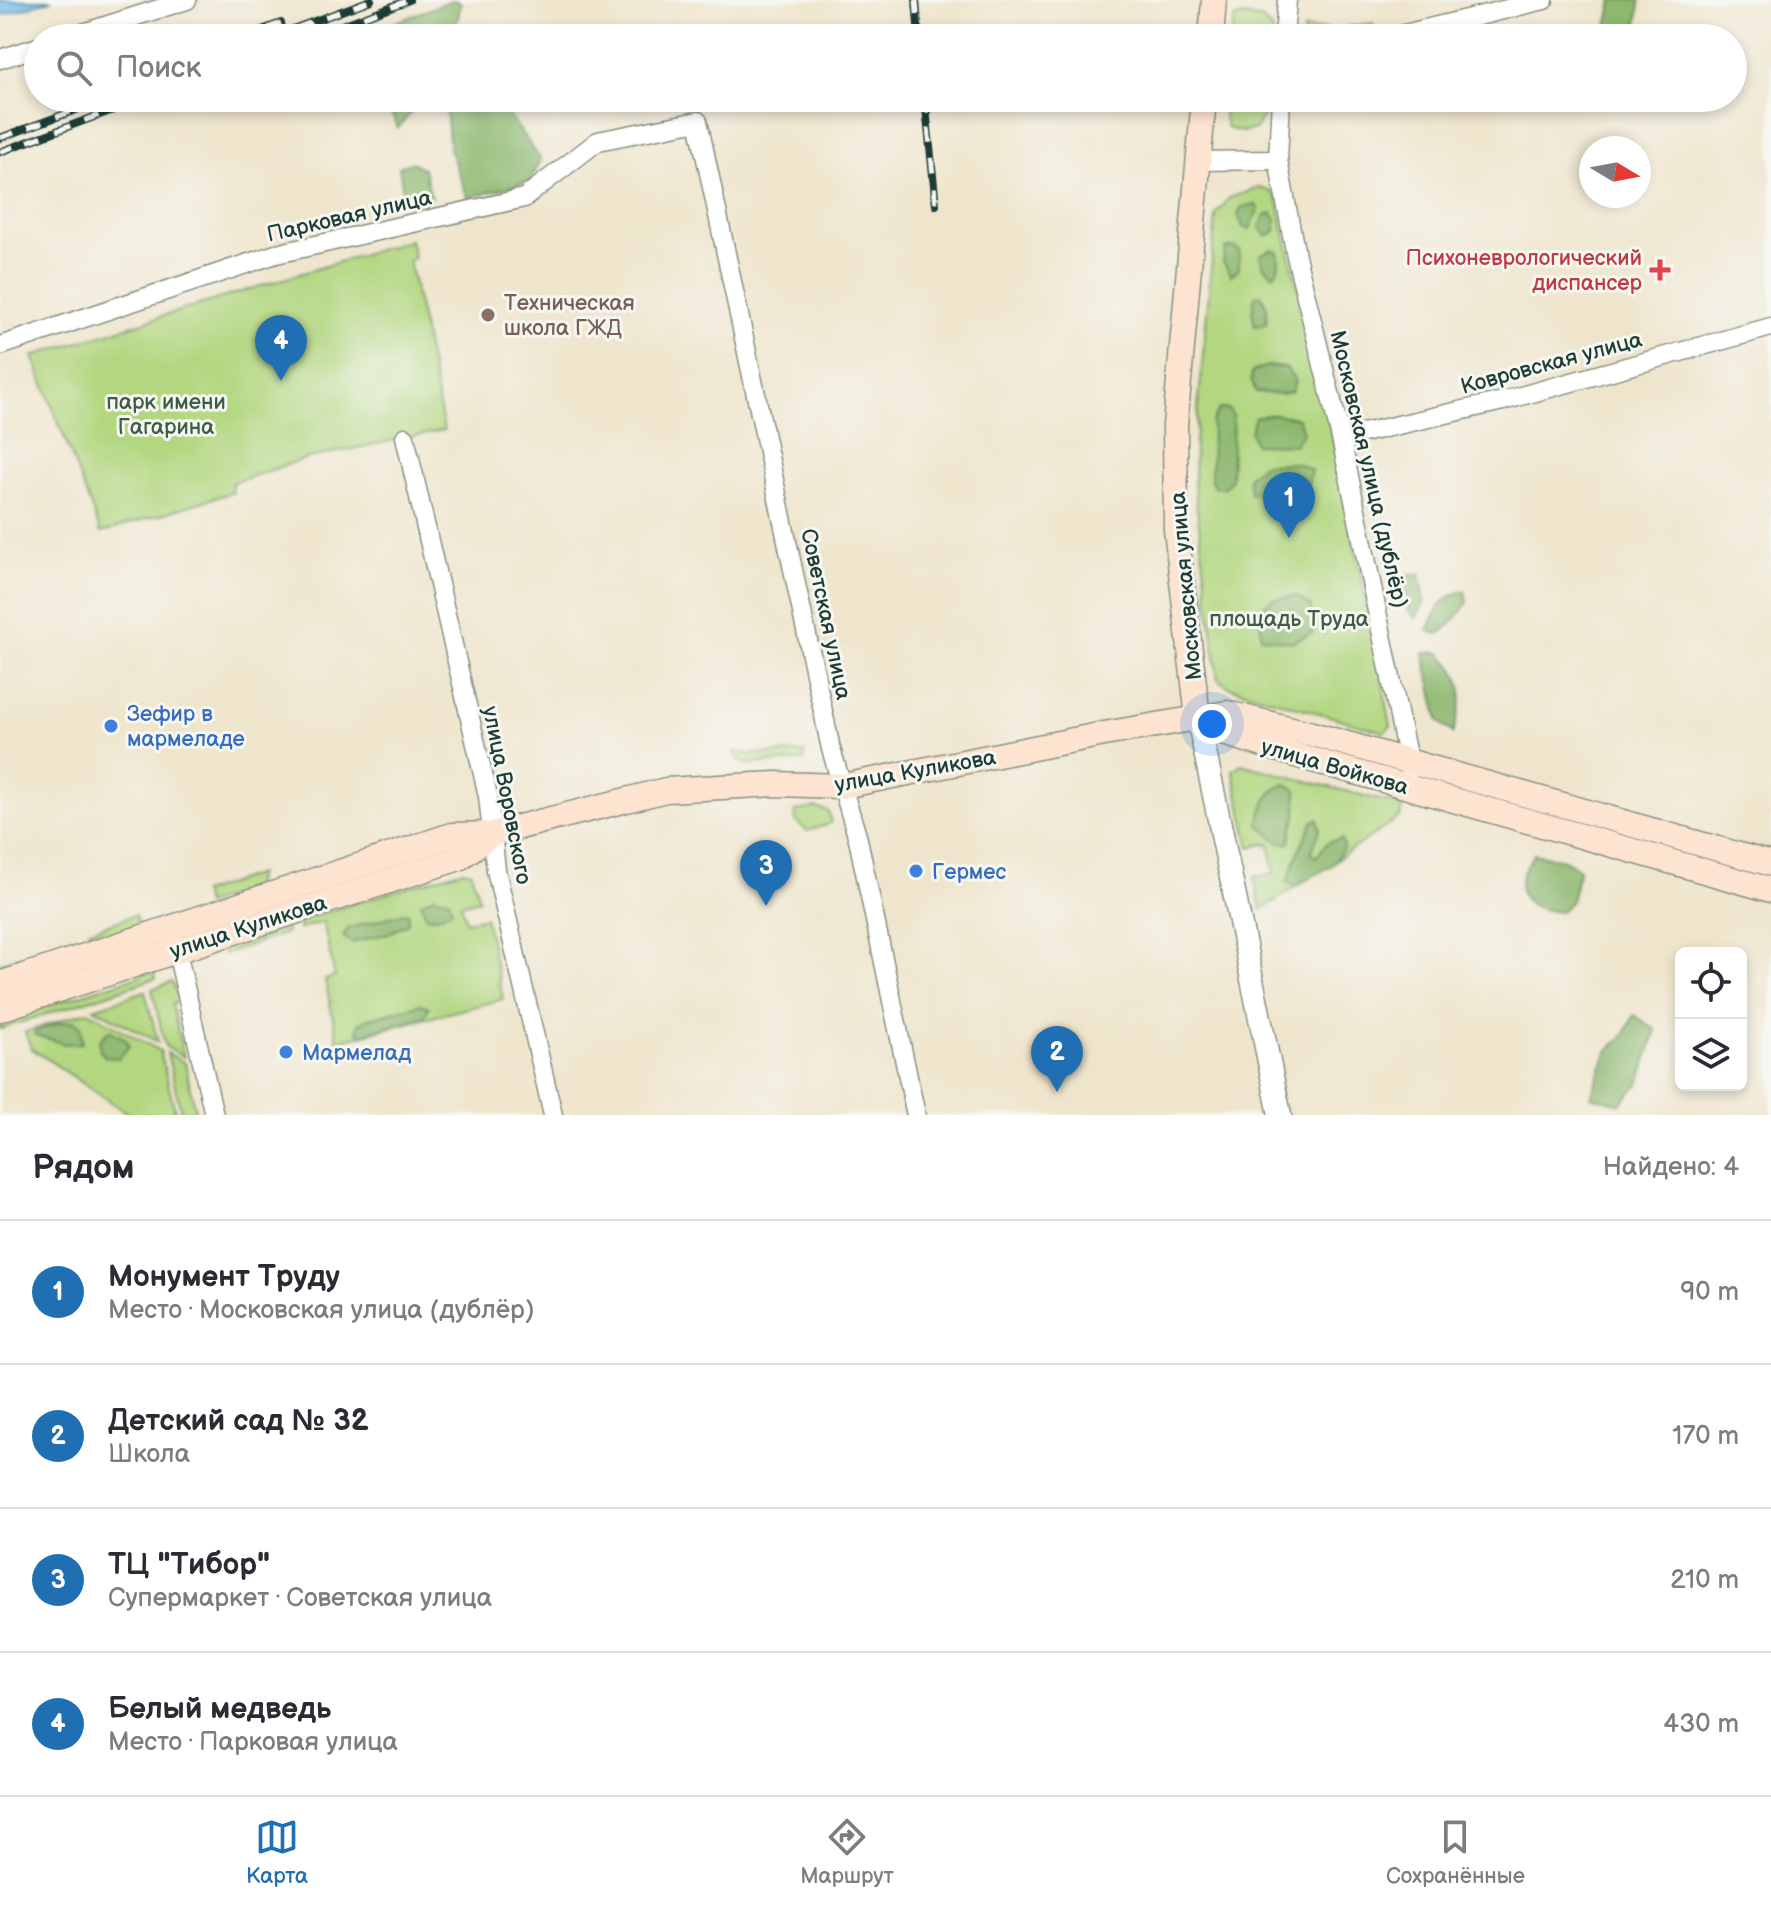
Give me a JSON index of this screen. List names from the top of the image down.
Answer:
{
  "streets": {
    "main road": ["Московская улица", "улица Войкова", "улица Куликова"],
    "street": [
      "Парковая улица",
      "Ковровская улица",
      "Московская улица (дублёр)",
      "Советская улица",
      "улица Воровского"
    ]
  },
  "crossings": [
    ["Парковая улица", "Советская улица"],
    ["Ковровская улица", "Московская улица (дублёр)"],
    ["Московская улица (дублёр)", "улица Войкова"],
    ["Московская улица", "улица Войкова"],
    ["Московская улица", "улица Куликова"],
    ["Советская улица", "улица Куликова"],
    ["улица Войкова", "улица Куликова"],
    ["улица Куликова", "улица Воровского"]
  ],
  "parks": ["парк имени Гагарина", "площадь Труда"],
  "places": {
    "health": ["Психоневрологический диспансер"],
    "other": [
      "Техническая школа ГЖД",
      "Зефир в мармеладе",
      "Гермес",
      "Мармелад"
    ]
  },
  "north": "right",
  "page": {
    "search": "Поиск",
    "pins": [
      "4",
      "1",
      "3",
      "2"
    ],
    "heading": ["Рядом", "Найдено: 4"],
    "list": [
      {
        "mark": "1",
        "name": "Монумент Труду",
        "note": "Место · Московская улица (дублёр)",
        "value": "90 m"
      },
      {
        "mark": "2",
        "name": "Детский сад № 32",
        "note": "Школа",
        "value": "170 m"
      },
      {
        "mark": "3",
        "name": "ТЦ \"Тибор\"",
        "note": "Супермаркет · Советская улица",
        "value": "210 m"
      },
      {
        "mark": "4",
        "name": "Белый медведь",
        "note": "Место · Парковая улица",
        "value": "430 m"
      }
    ],
    "nav": ["Карта", "Маршрут", "Сохранённые"]
  }
}
